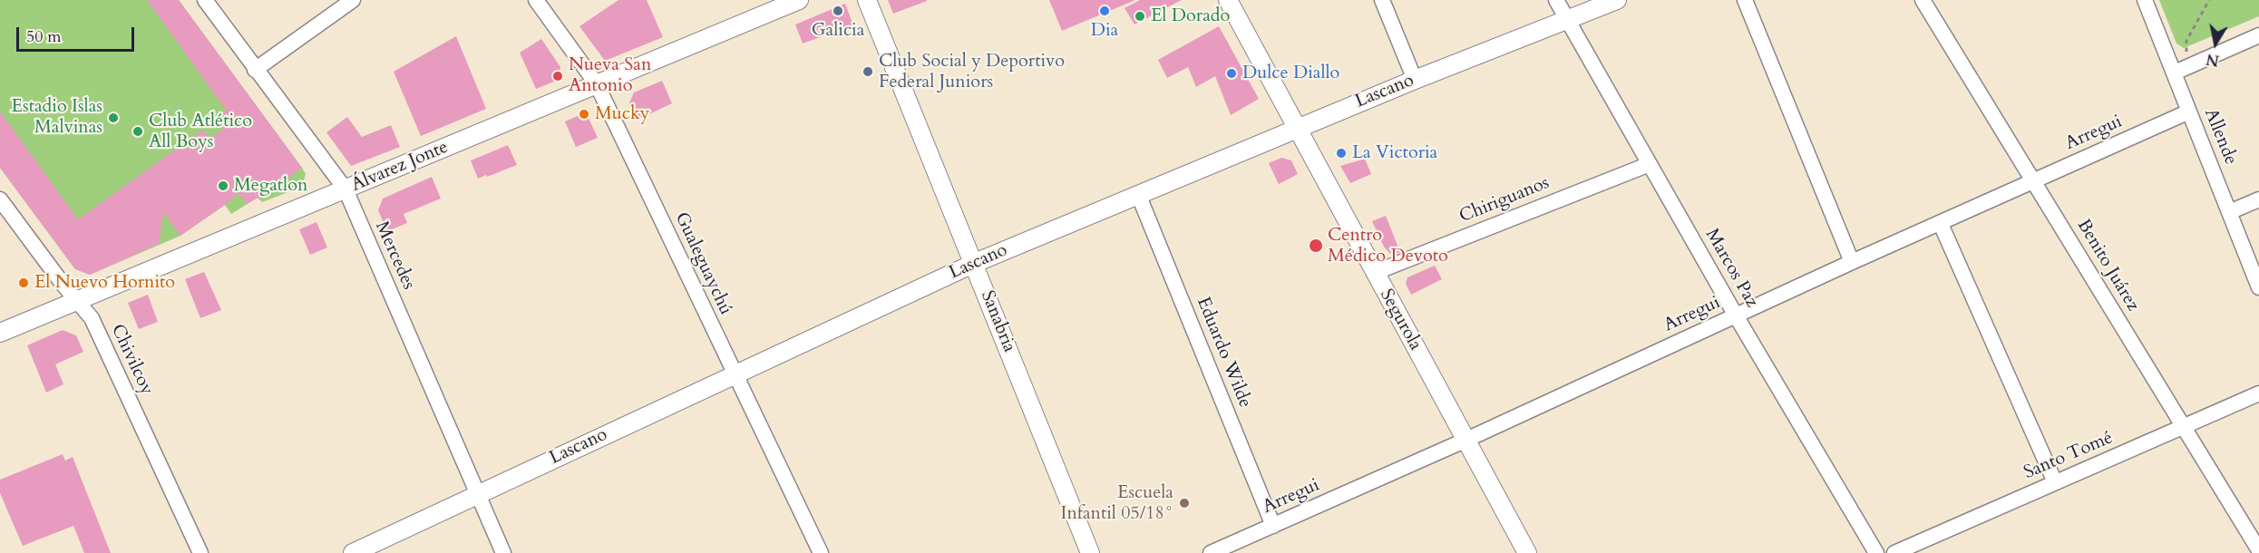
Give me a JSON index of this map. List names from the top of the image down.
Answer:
{
  "streets": {
    "street": [
      "Lascano",
      "Arregui",
      "Allende",
      "Álvarez Jonte",
      "Chiriguanos",
      "Mercedes",
      "Gualeguaychú",
      "Benito Juárez",
      "Marcos Paz",
      "Segurola",
      "Sanabria",
      "Eduardo Wilde",
      "Chivilcoy",
      "Santo Tomé"
    ]
  },
  "crossings": [
    ["Lascano", "Mercedes"],
    ["Lascano", "Gualeguaychú"],
    ["Lascano", "Marcos Paz"],
    ["Lascano", "Segurola"],
    ["Lascano", "Sanabria"],
    ["Lascano", "Eduardo Wilde"],
    ["Arregui", "Allende"],
    ["Arregui", "Benito Juárez"],
    ["Arregui", "Marcos Paz"],
    ["Arregui", "Segurola"],
    ["Arregui", "Eduardo Wilde"],
    ["Álvarez Jonte", "Mercedes"],
    ["Álvarez Jonte", "Gualeguaychú"],
    ["Álvarez Jonte", "Chivilcoy"],
    ["Chiriguanos", "Marcos Paz"],
    ["Chiriguanos", "Segurola"],
    ["Benito Juárez", "Santo Tomé"]
  ],
  "places": [
    "Galicia",
    "Dia",
    "El Dorado",
    "Club Social y Deportivo Federal Juniors",
    "Dulce Diallo",
    "Nueva San Antonio",
    "Mucky",
    "Estadio Islas Malvinas",
    "Club Atlético All Boys",
    "La Victoria",
    "Megatlon",
    "Centro Médico Devoto",
    "El Nuevo Hornito",
    "Escuela Infantil 05/18°"
  ],
  "scale_bar": "50 m",
  "north": "bottom"
}
